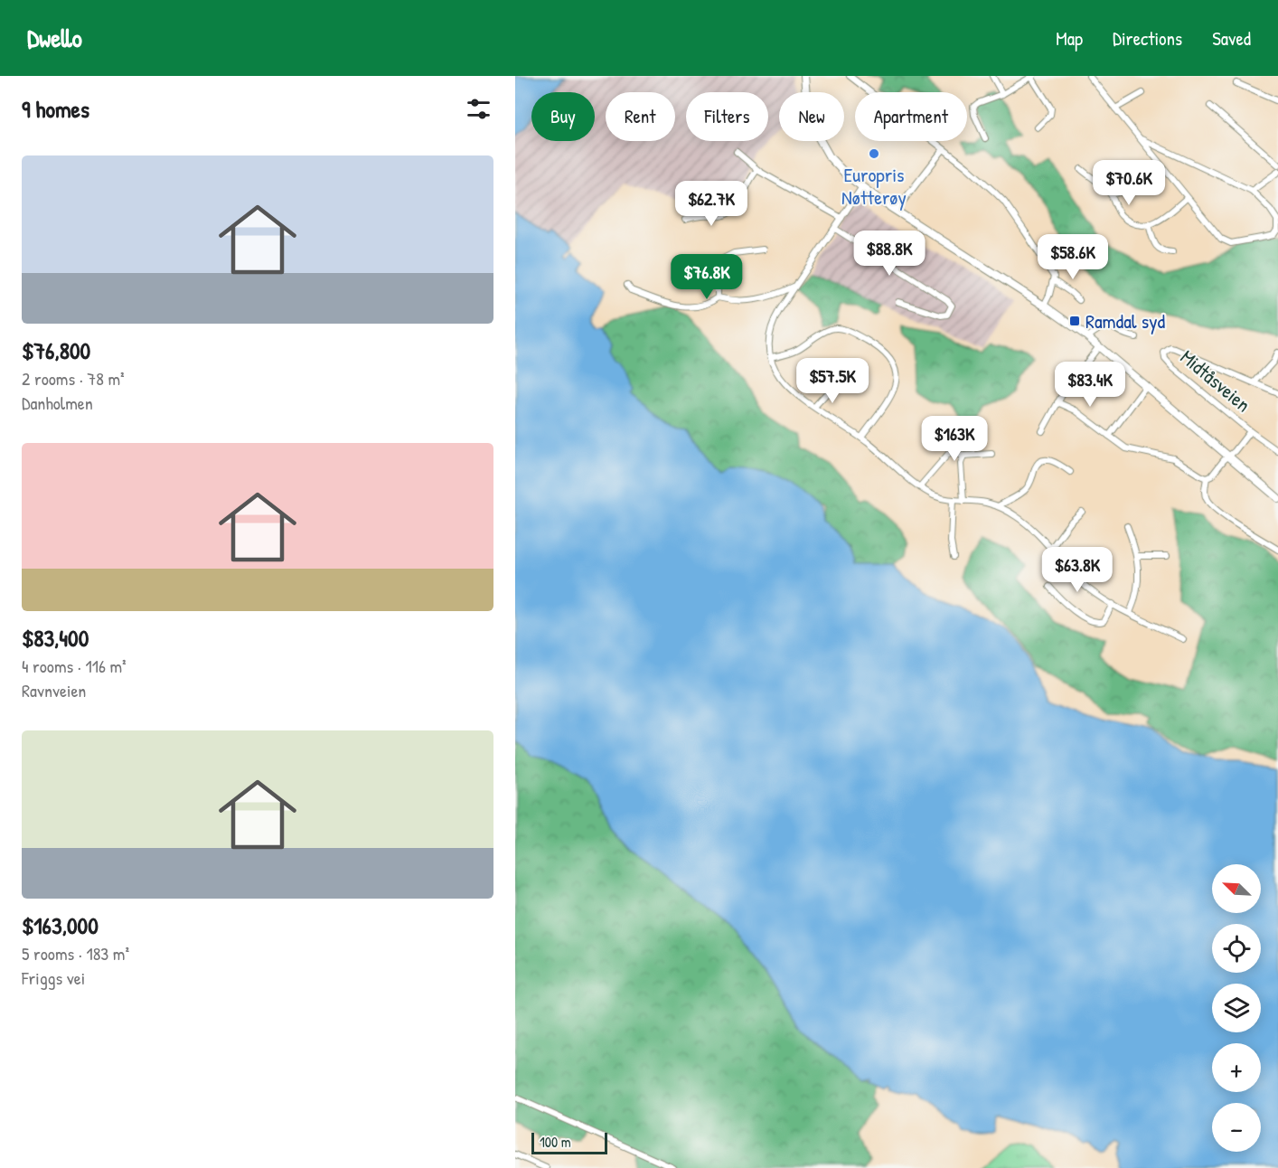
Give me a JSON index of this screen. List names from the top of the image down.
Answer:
{
  "streets": {
    "street": ["Midtåsveien"]
  },
  "places": {
    "other": ["Europris Nøtterøy"],
    "transit": ["Ramdal syd"]
  },
  "scale_bar": "100 m",
  "north": "top left",
  "page": {
    "header": "Dwello",
    "nav": ["Map", "Directions", "Saved"],
    "heading": "9 homes",
    "chip": [
      "Buy",
      "Rent",
      "Filters",
      "New",
      "Apartment"
    ],
    "list": [
      {
        "name": "$76,800",
        "note": "2 rooms · 78 m² · Danholmen"
      },
      {
        "name": "$83,400",
        "note": "4 rooms · 116 m² · Ravnveien"
      },
      {
        "name": "$163,000",
        "note": "5 rooms · 183 m² · Friggs vei"
      }
    ],
    "price": [
      "$70.6K",
      "$62.7K",
      "$88.8K",
      "$58.6K",
      "$76.8K",
      "$57.5K",
      "$83.4K",
      "$163K",
      "$63.8K"
    ],
    "map_buttons": ["+", "−"],
    "scale": "100 m"
  }
}
